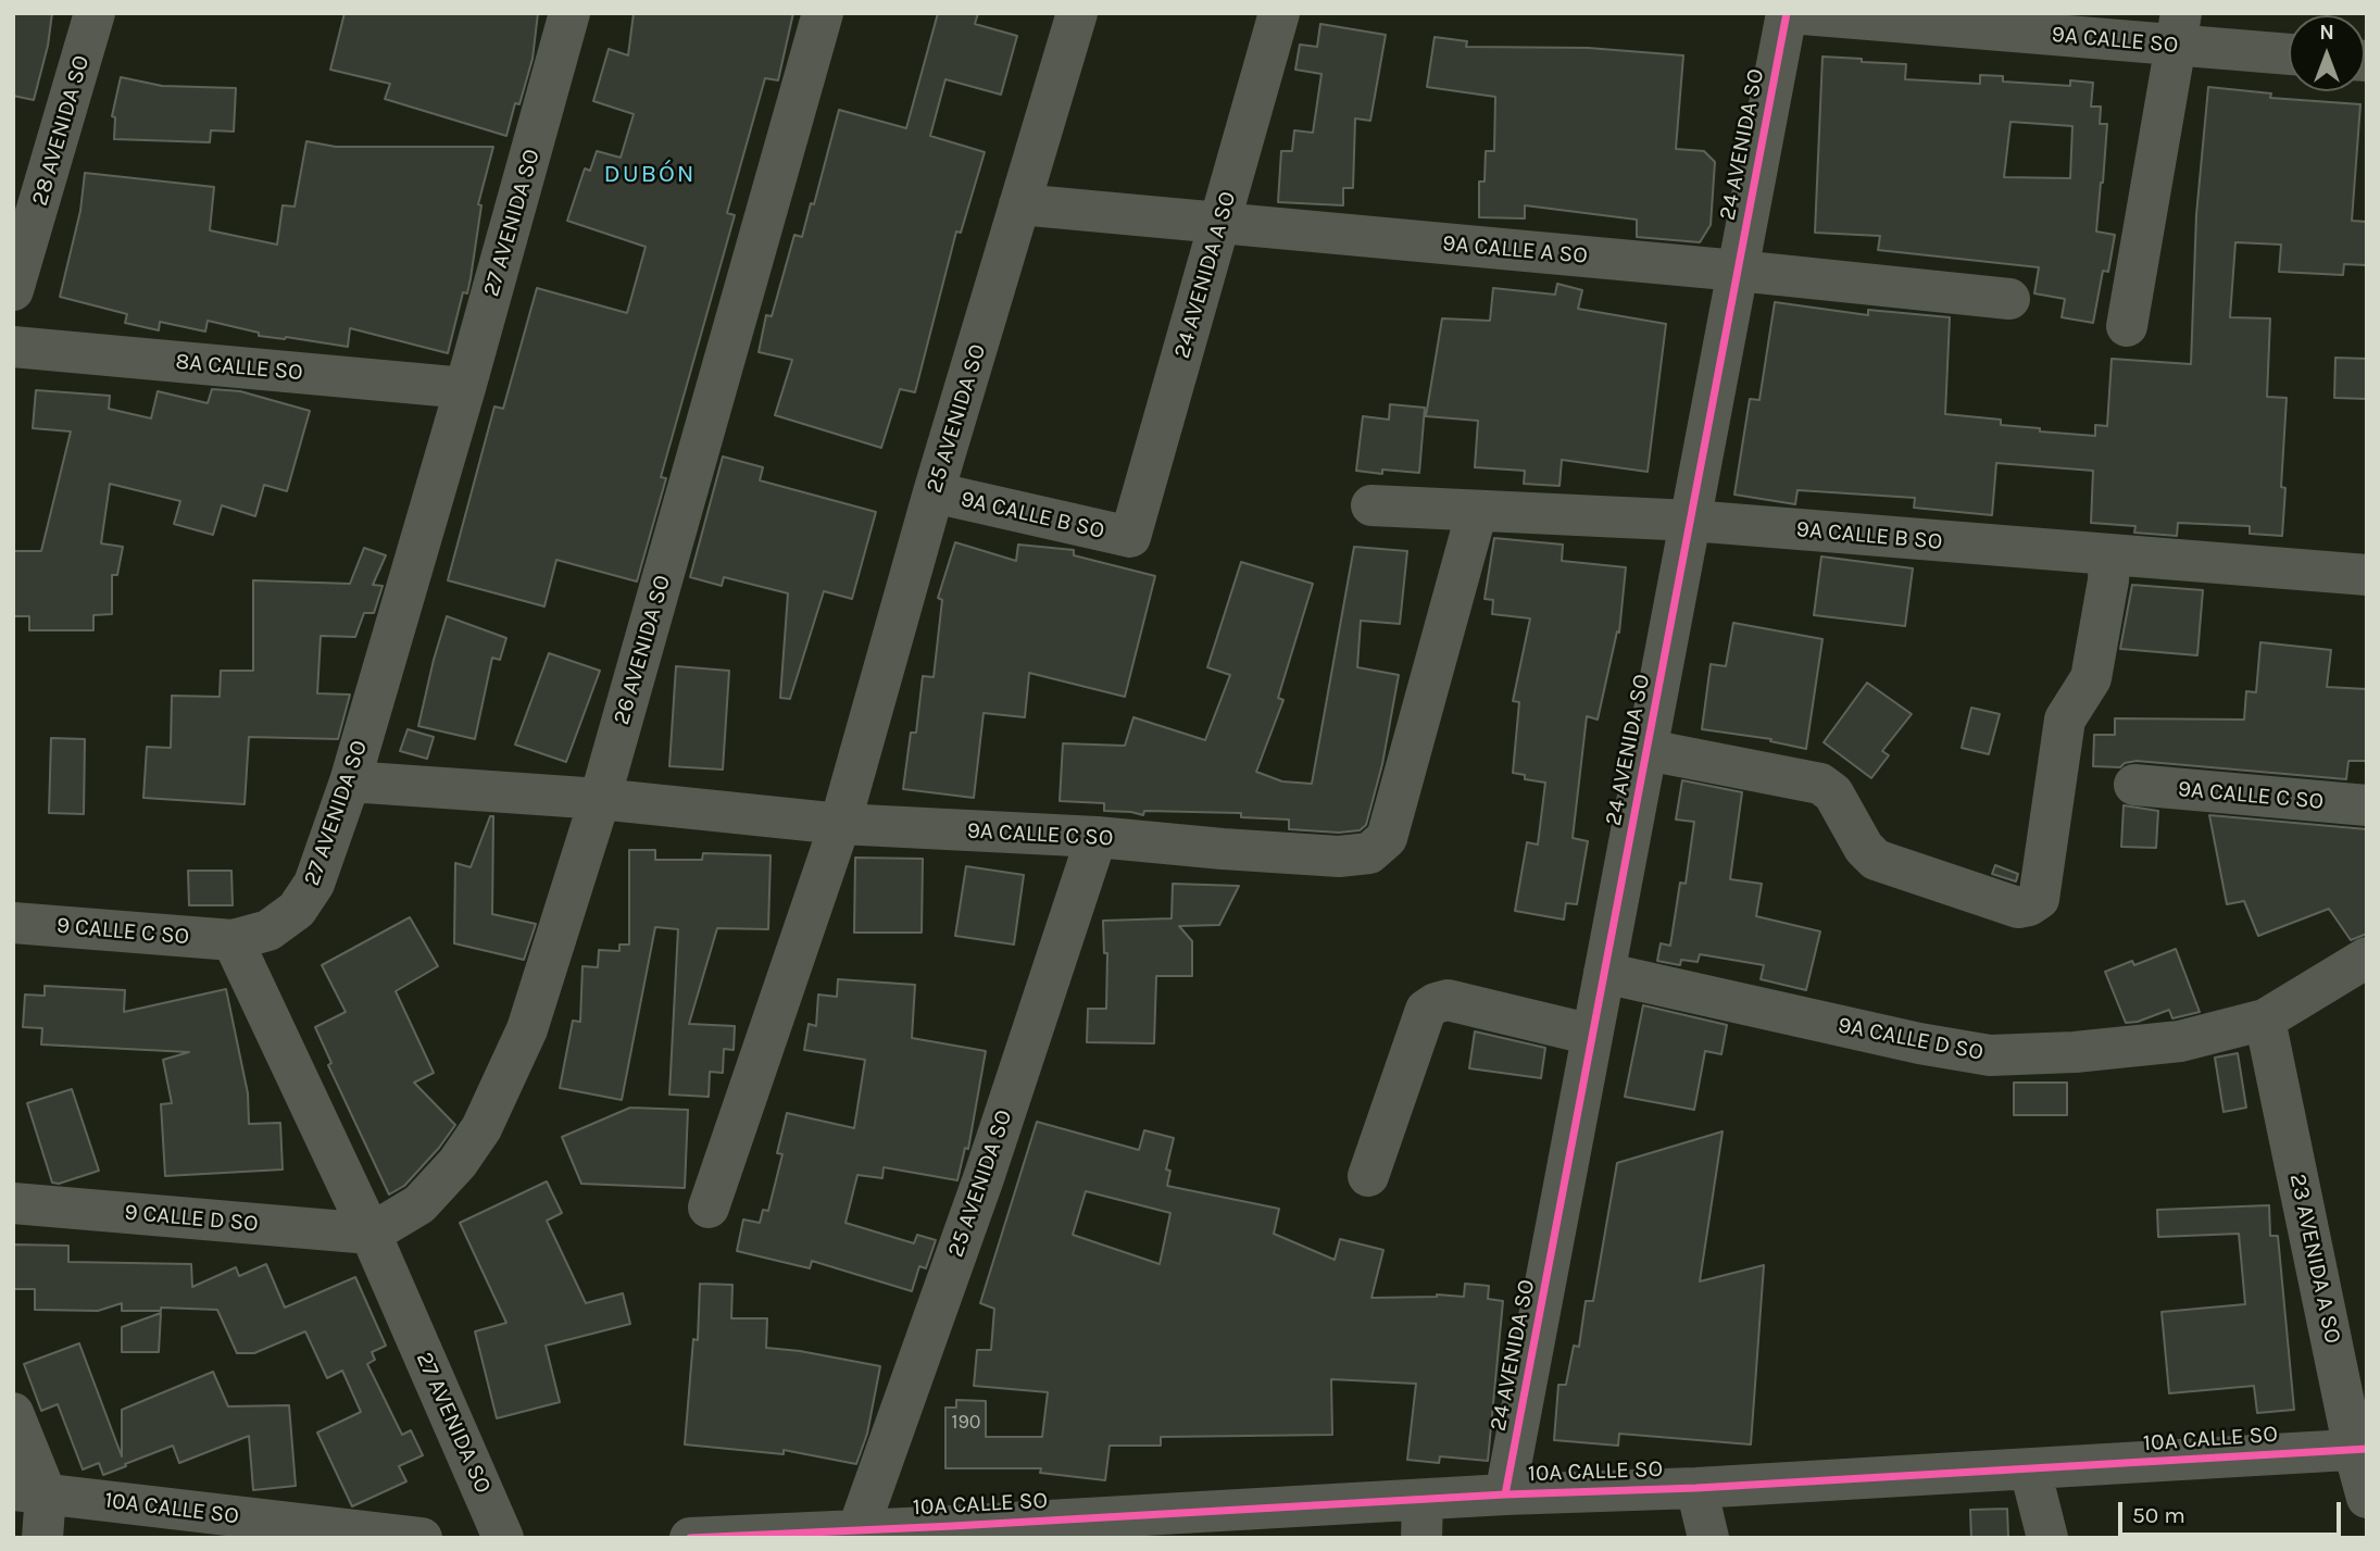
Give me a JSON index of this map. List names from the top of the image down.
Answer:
{
  "streets": {
    "street": [
      "9A CALLE SO",
      "28 AVENIDA SO",
      "24 AVENIDA SO",
      "27 AVENIDA SO",
      "9A CALLE A SO",
      "24 AVENIDA A SO",
      "8A CALLE SO",
      "25 AVENIDA SO",
      "9A CALLE B SO",
      "26 AVENIDA SO",
      "9A CALLE C SO",
      "9 CALLE C SO",
      "9A CALLE D SO",
      "9 CALLE D SO",
      "23 AVENIDA A SO",
      "10A CALLE SO"
    ]
  },
  "crossings": [
    ["9A CALLE SO", "24 AVENIDA SO"],
    ["24 AVENIDA SO", "9A CALLE A SO"],
    ["24 AVENIDA SO", "9A CALLE B SO"],
    ["24 AVENIDA SO", "9A CALLE D SO"],
    ["24 AVENIDA SO", "10A CALLE SO"],
    ["27 AVENIDA SO", "8A CALLE SO"],
    ["27 AVENIDA SO", "26 AVENIDA SO"],
    ["27 AVENIDA SO", "9A CALLE C SO"],
    ["27 AVENIDA SO", "9 CALLE C SO"],
    ["27 AVENIDA SO", "9 CALLE D SO"],
    ["9A CALLE A SO", "24 AVENIDA A SO"],
    ["9A CALLE A SO", "25 AVENIDA SO"],
    ["24 AVENIDA A SO", "9A CALLE B SO"],
    ["25 AVENIDA SO", "9A CALLE B SO"],
    ["25 AVENIDA SO", "9A CALLE C SO"],
    ["25 AVENIDA SO", "10A CALLE SO"],
    ["9A CALLE B SO", "9A CALLE C SO"],
    ["26 AVENIDA SO", "9A CALLE C SO"],
    ["26 AVENIDA SO", "9 CALLE D SO"],
    ["9A CALLE D SO", "23 AVENIDA A SO"],
    ["23 AVENIDA A SO", "10A CALLE SO"]
  ],
  "districts": ["DUBÓN"],
  "house_numbers": ["190"],
  "scale_bar": "50 m",
  "north": "top"
}
